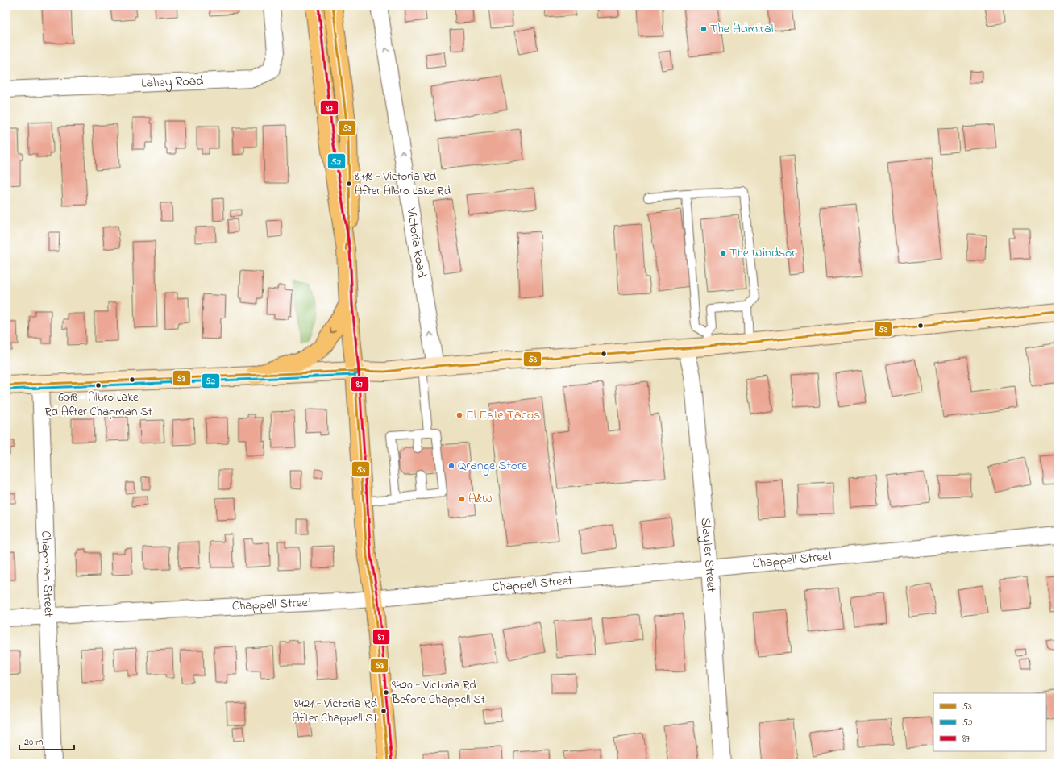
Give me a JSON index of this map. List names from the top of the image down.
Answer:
{
  "streets": {
    "street": [
      "Lahey Road",
      "Victoria Road",
      "Slayter Street",
      "Chappell Street",
      "Chapman Street"
    ]
  },
  "crossings": [
    ["Slayter Street", "Chappell Street"],
    ["Chappell Street", "Chapman Street"]
  ],
  "one_way": ["Victoria Road"],
  "places": [
    "The Admiral",
    "8418 - Victoria Rd After Albro Lake Rd",
    "The Windsor",
    "6018 - Albro Lake Rd After Chapman St",
    "El Este Tacos",
    "Qrange Store",
    "A&W",
    "8420 - Victoria Rd Before Chappell St",
    "8421 - Victoria Rd After Chappell St"
  ],
  "lines": ["transit line 53", "transit line 52", "transit line 87"],
  "legend": ["53", "52", "87"],
  "scale_bar": "20 m"
}
